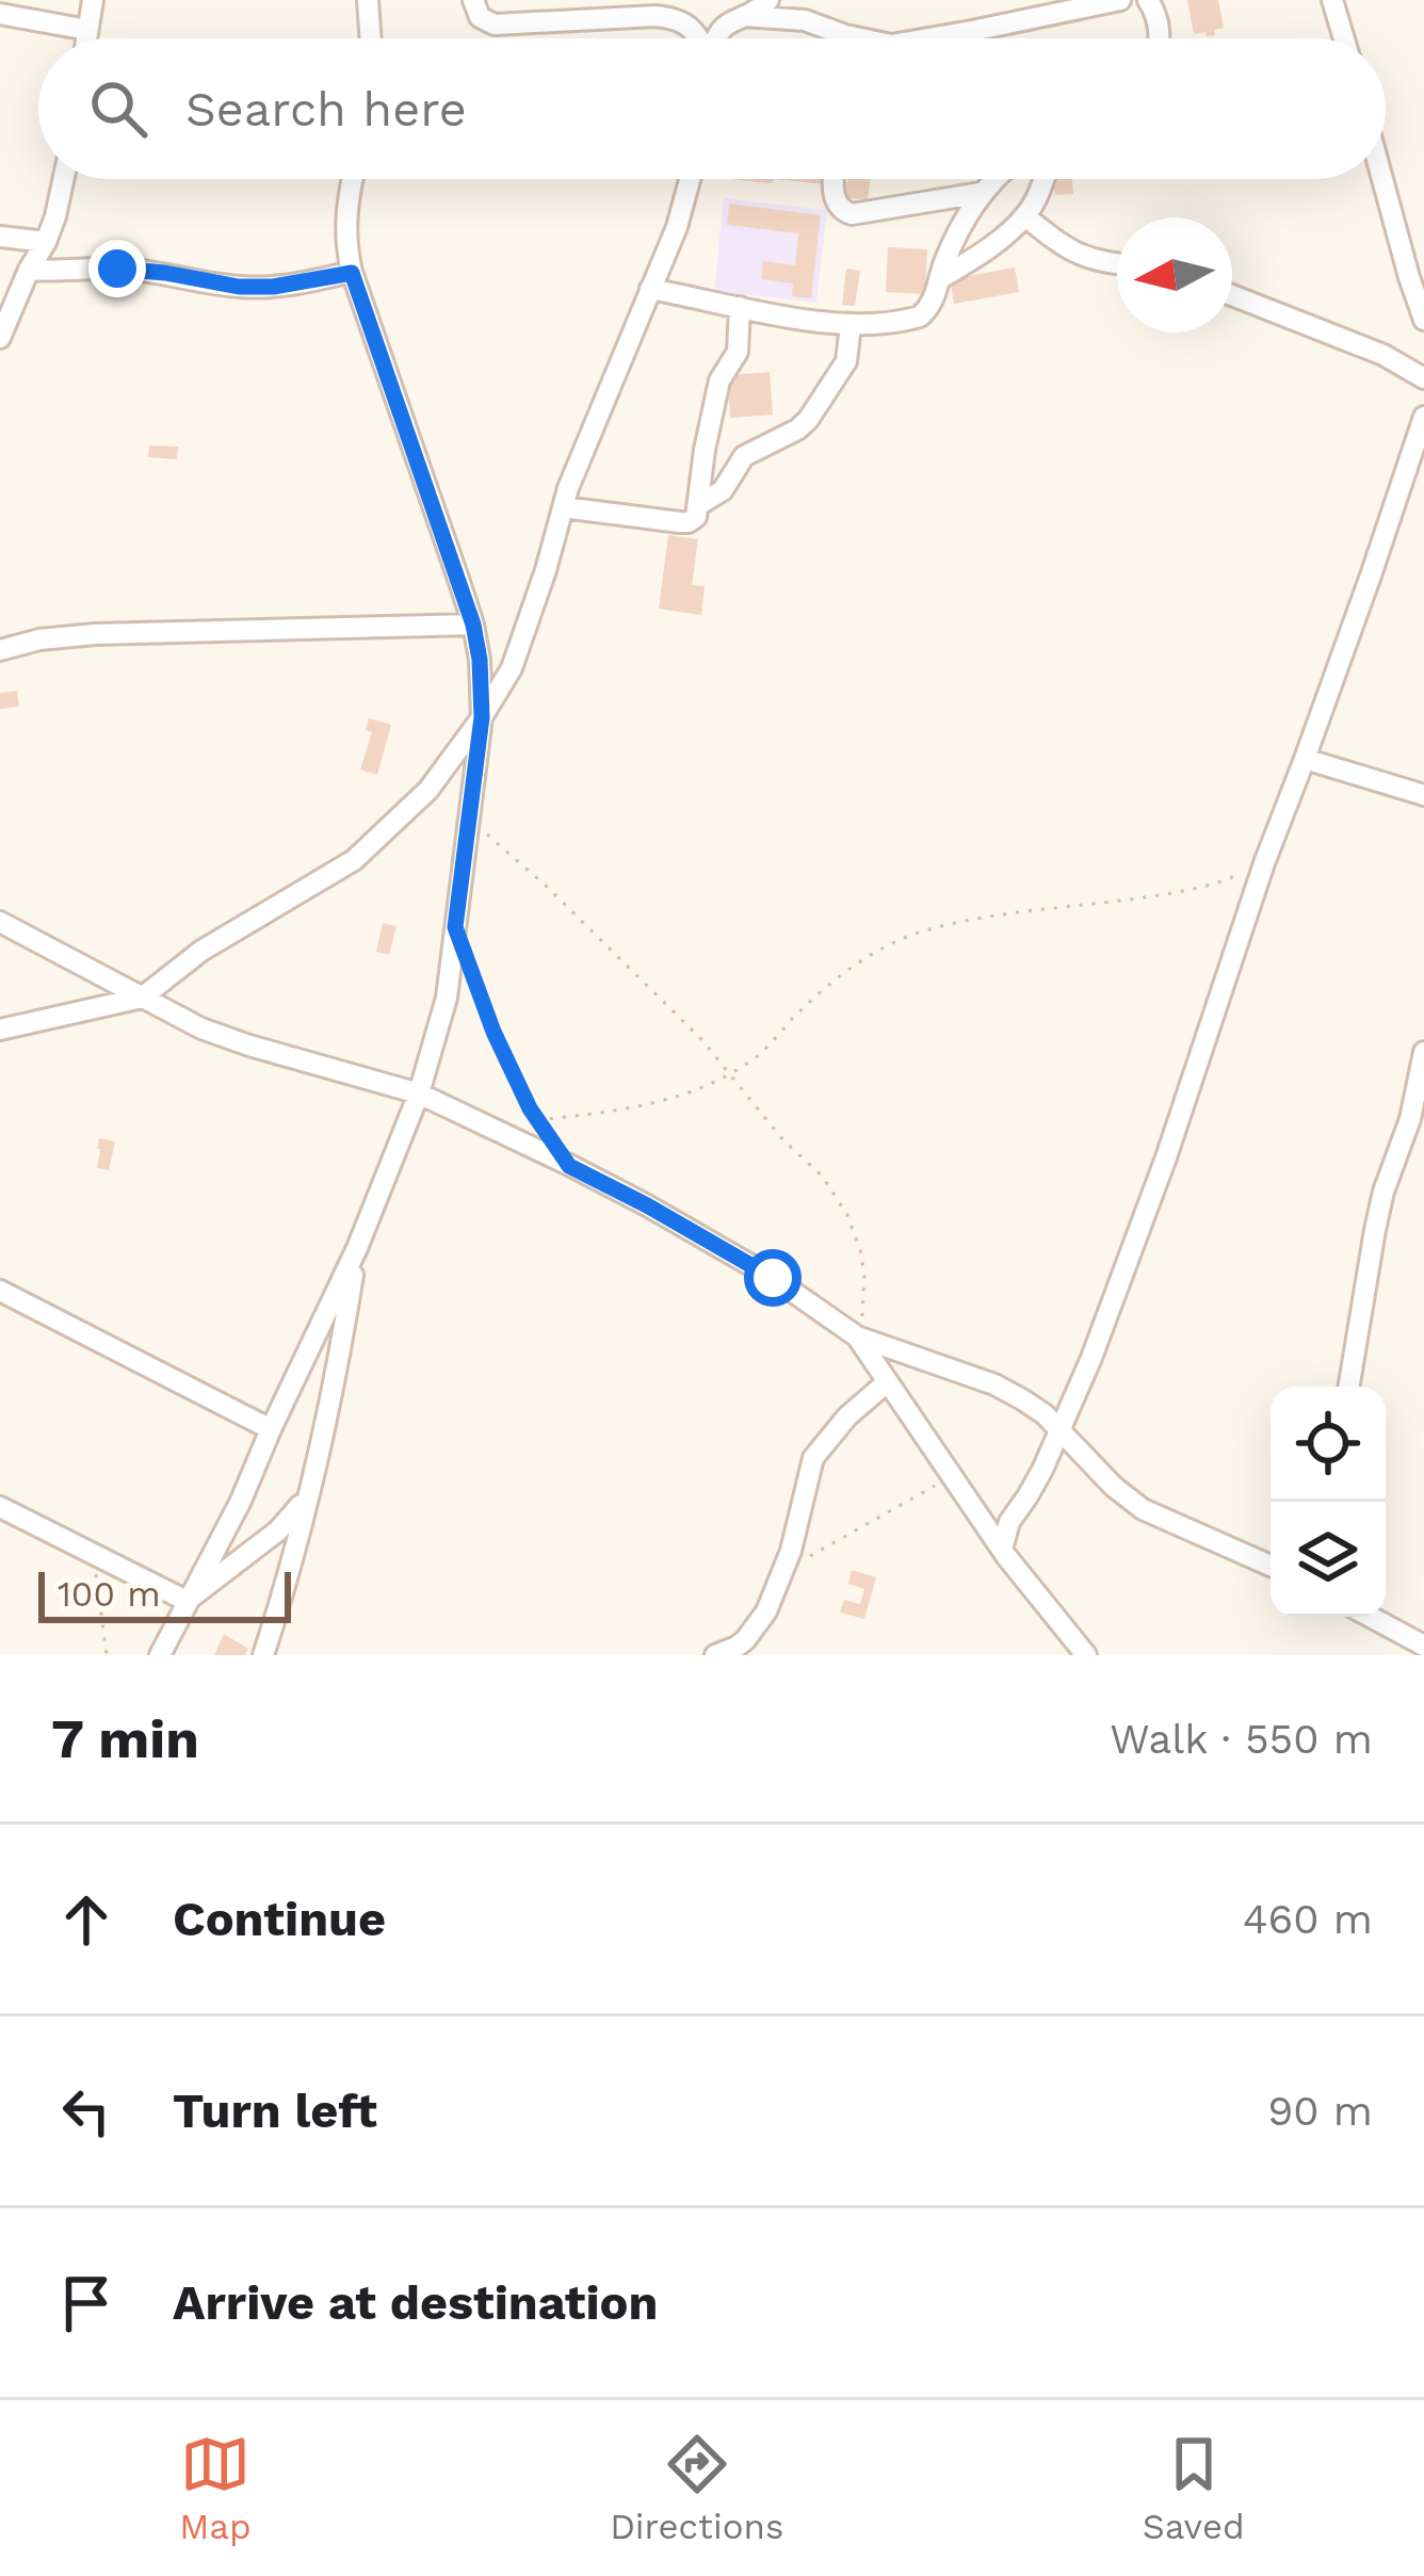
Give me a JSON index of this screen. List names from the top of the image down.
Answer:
{
  "scale_bar": "100 m",
  "north": "left",
  "page": {
    "search": "Search here",
    "scale": "100 m",
    "heading": ["7 min", "Walk · 550 m"],
    "list": [
      ["Continue", "460 m"],
      ["Turn left", "90 m"],
      "Arrive at destination"
    ],
    "nav": ["Map", "Directions", "Saved"]
  }
}
